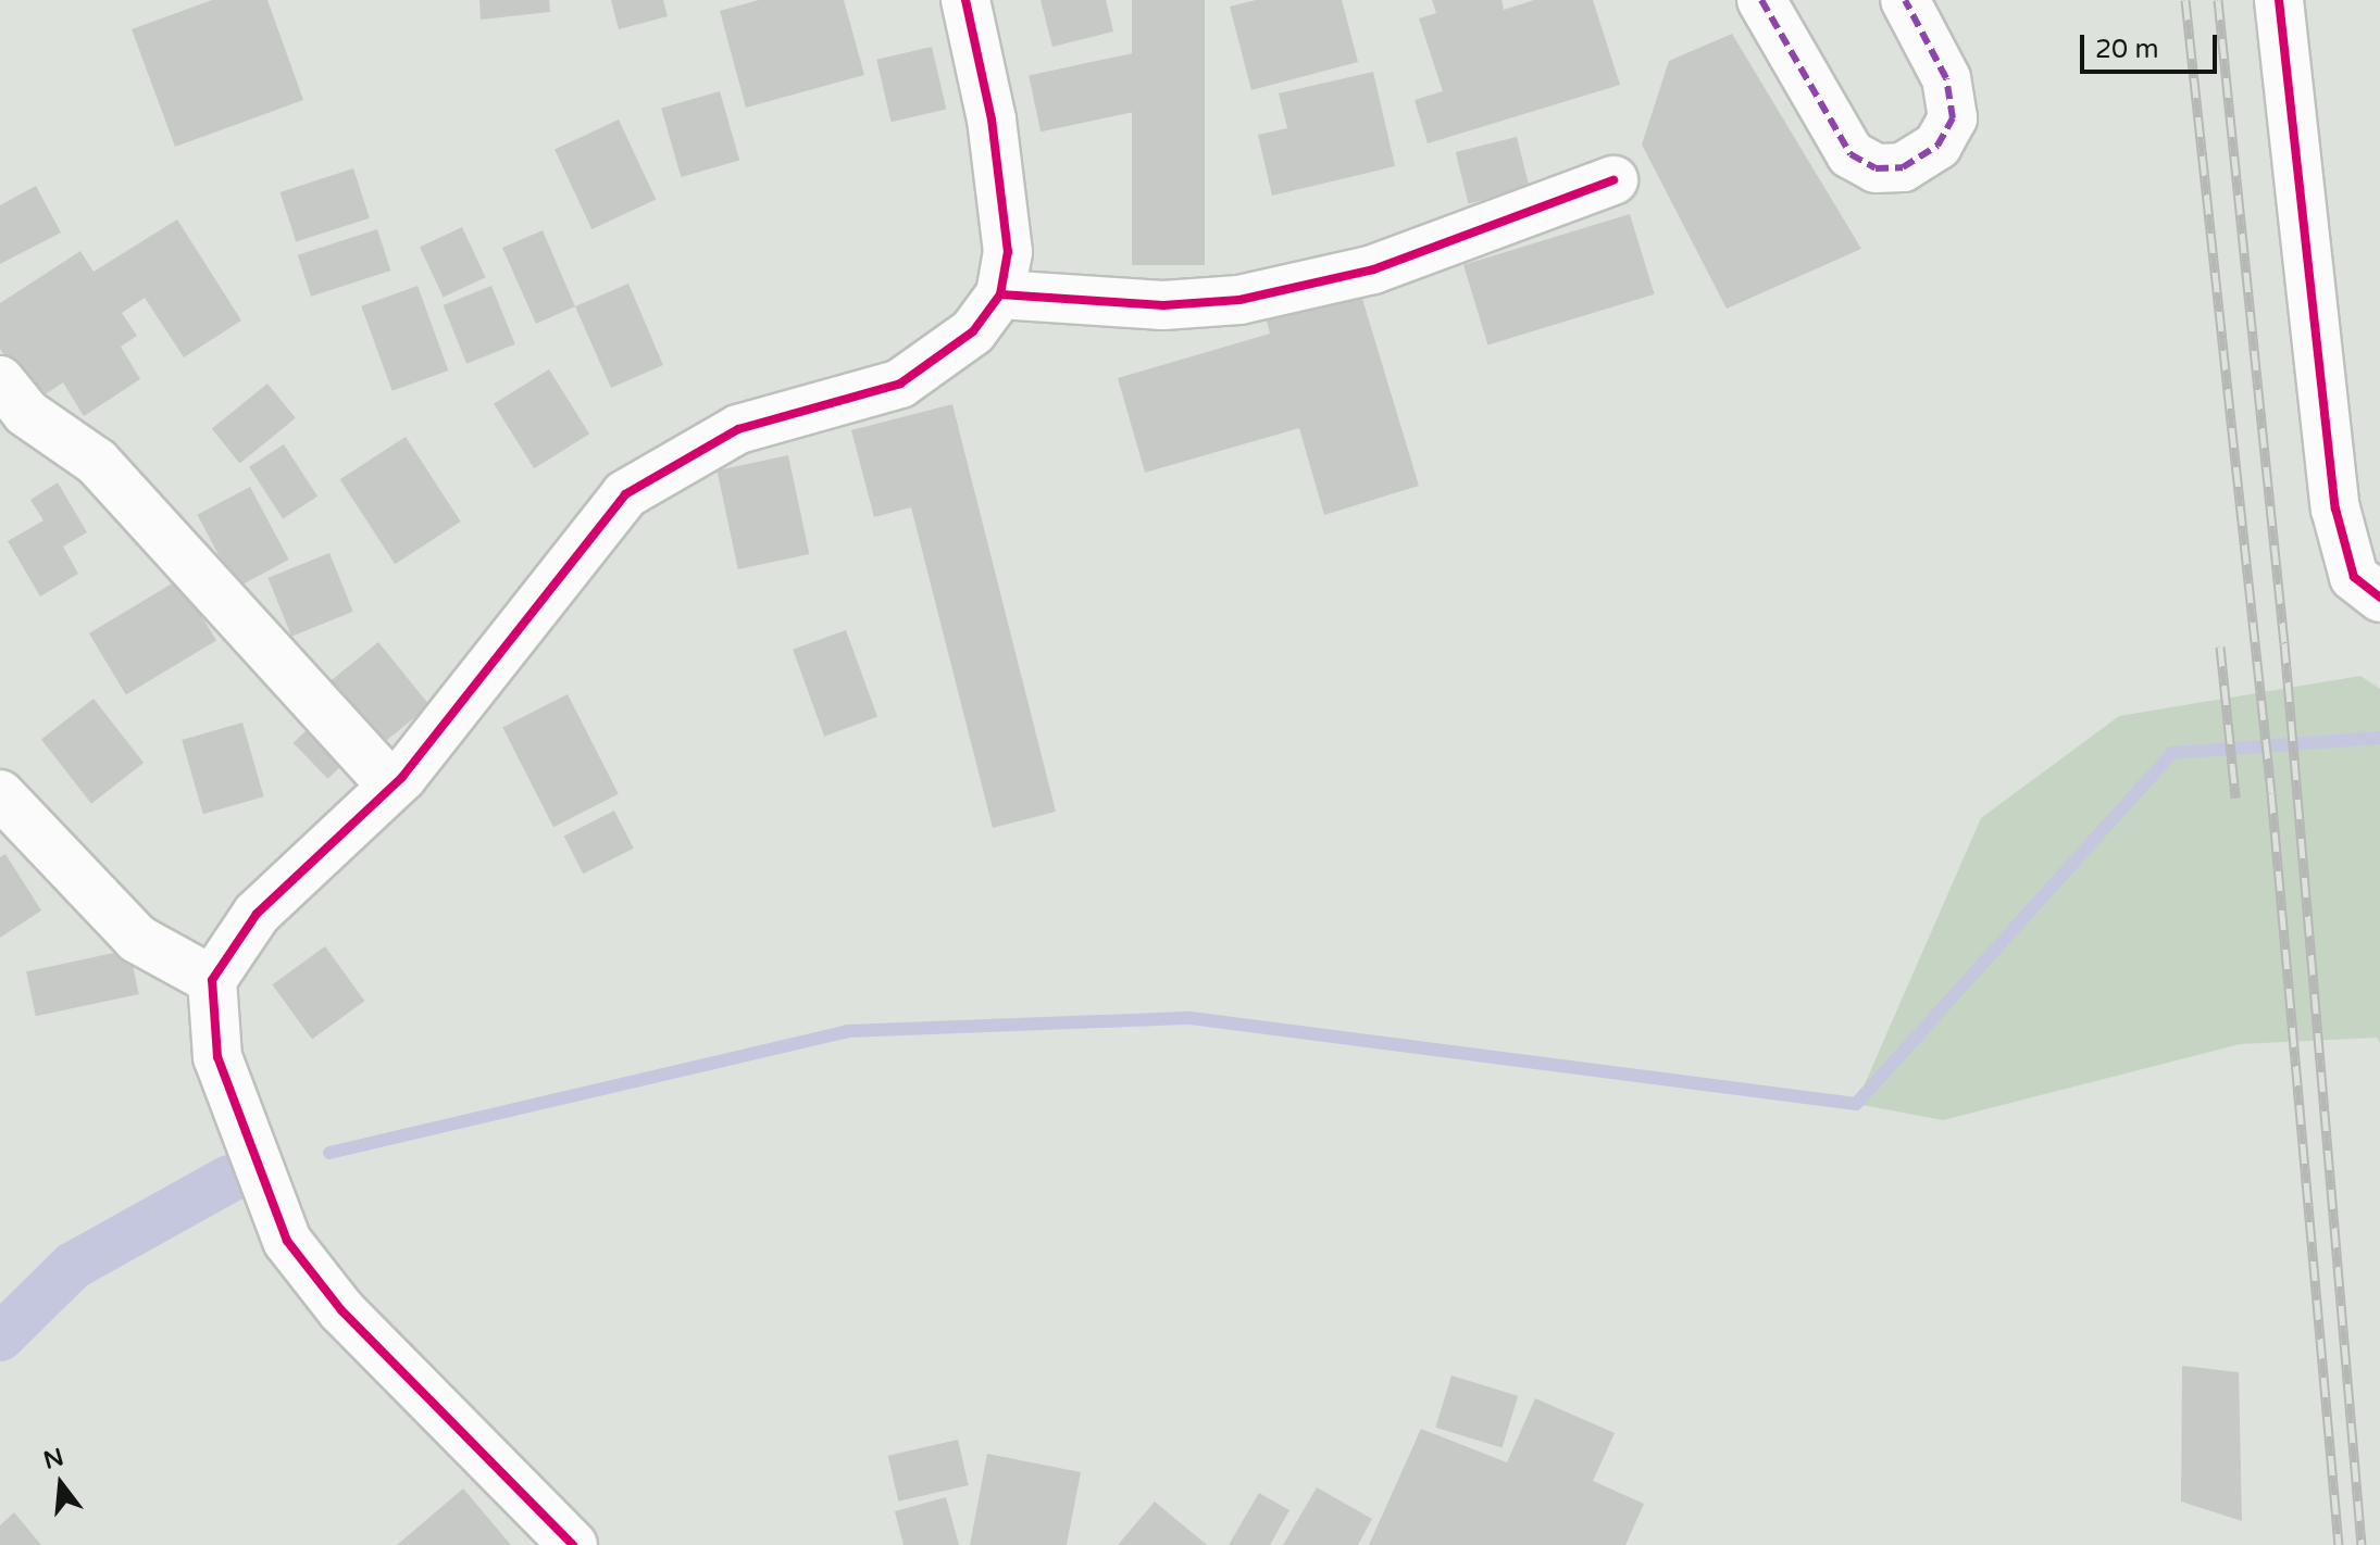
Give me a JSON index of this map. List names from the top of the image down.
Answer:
{
  "scale_bar": "20 m",
  "north": "top"
}
